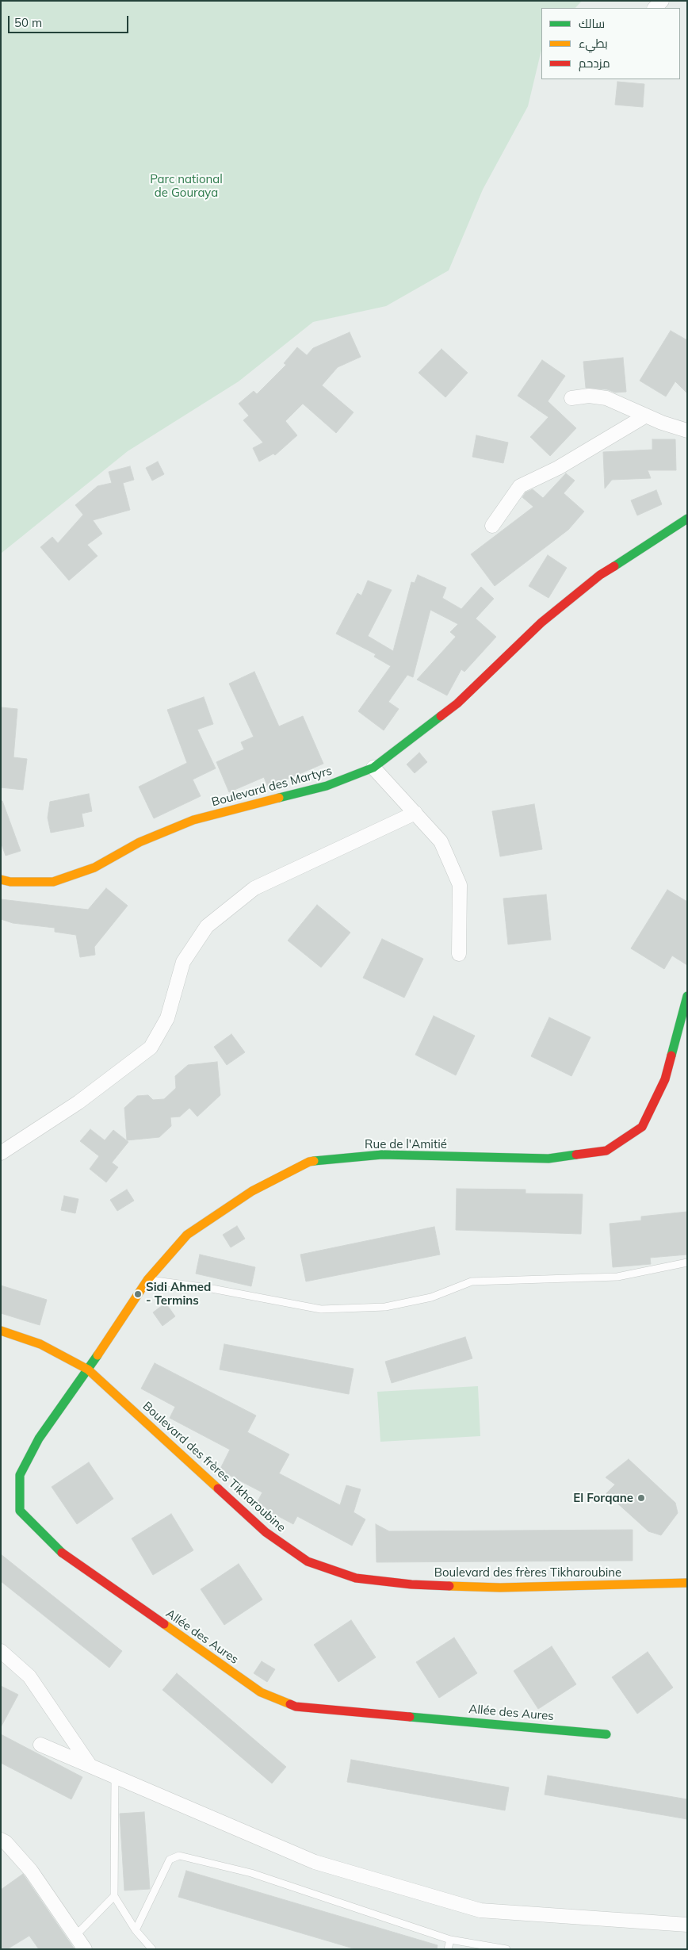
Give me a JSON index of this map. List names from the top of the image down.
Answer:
{
  "streets": {
    "street": [
      "Boulevard des Martyrs",
      "Rue de l'Amitié",
      "Boulevard des frères Tikharoubine",
      "Allée des Aures"
    ]
  },
  "crossings": [
    ["Rue de l'Amitié", "Boulevard des frères Tikharoubine"],
    ["Rue de l'Amitié", "Allée des Aures"],
    ["Boulevard des frères Tikharoubine", "Allée des Aures"]
  ],
  "parks": ["Parc national de Gouraya"],
  "places": ["Sidi Ahmed - Termins", "El Forqane"],
  "legend": ["سالك", "بطيء", "مزدحم"],
  "scale_bar": "50 m"
}
